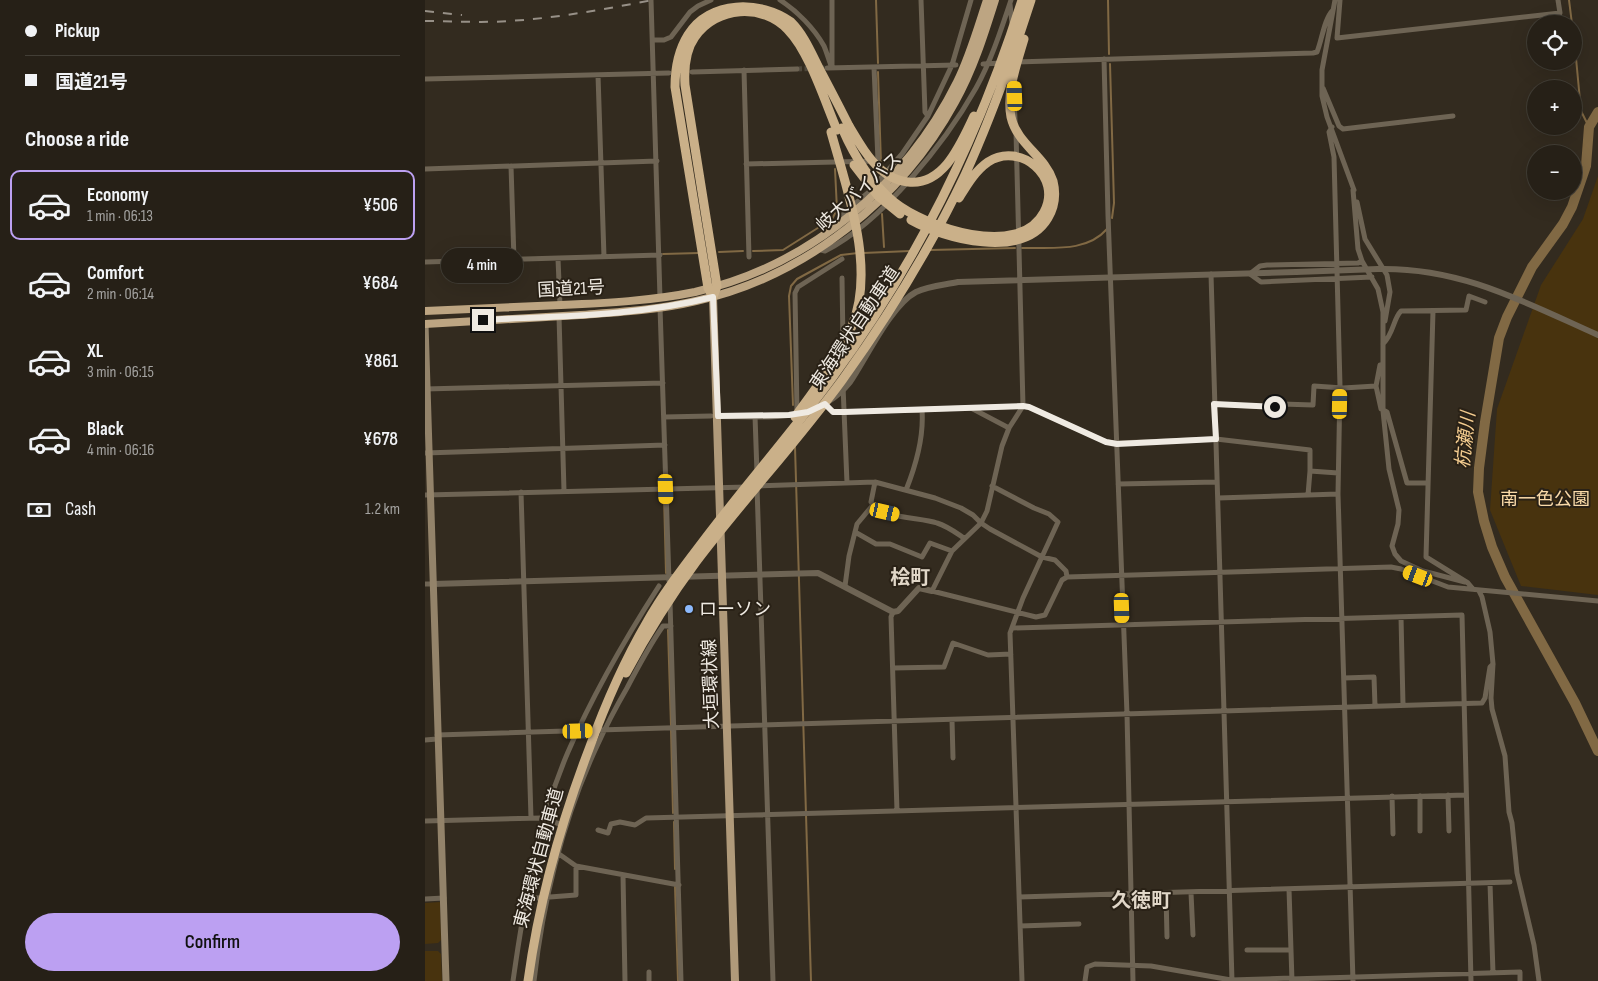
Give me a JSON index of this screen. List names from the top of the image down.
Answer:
{
  "streets": {
    "highway": ["岐大バイパス", "国道21号", "東海環状自動車道"],
    "main road": ["大垣環状線"]
  },
  "crossings": [
    ["岐大バイパス", "国道21号"],
    ["岐大バイパス", "大垣環状線"],
    ["国道21号", "大垣環状線"]
  ],
  "districts": ["桧町", "久徳町"],
  "water": ["杭瀬川"],
  "parks": ["南一色公園"],
  "places": ["ローソン"],
  "page": {
    "banner": ["Pickup", "国道21号"],
    "map_buttons": ["+", "−"],
    "heading": "Choose a ride",
    "list": [
      {
        "name": "Economy",
        "note": "1 min · 06:13",
        "value": "¥506"
      },
      {
        "name": "Comfort",
        "note": "2 min · 06:14",
        "value": "¥684"
      },
      {
        "name": "XL",
        "note": "3 min · 06:15",
        "value": "¥861"
      },
      {
        "name": "Black",
        "note": "4 min · 06:16",
        "value": "¥678"
      }
    ],
    "bubble": "4 min",
    "pay": ["Cash", "1.2 km"],
    "buttons": "Confirm"
  }
}
